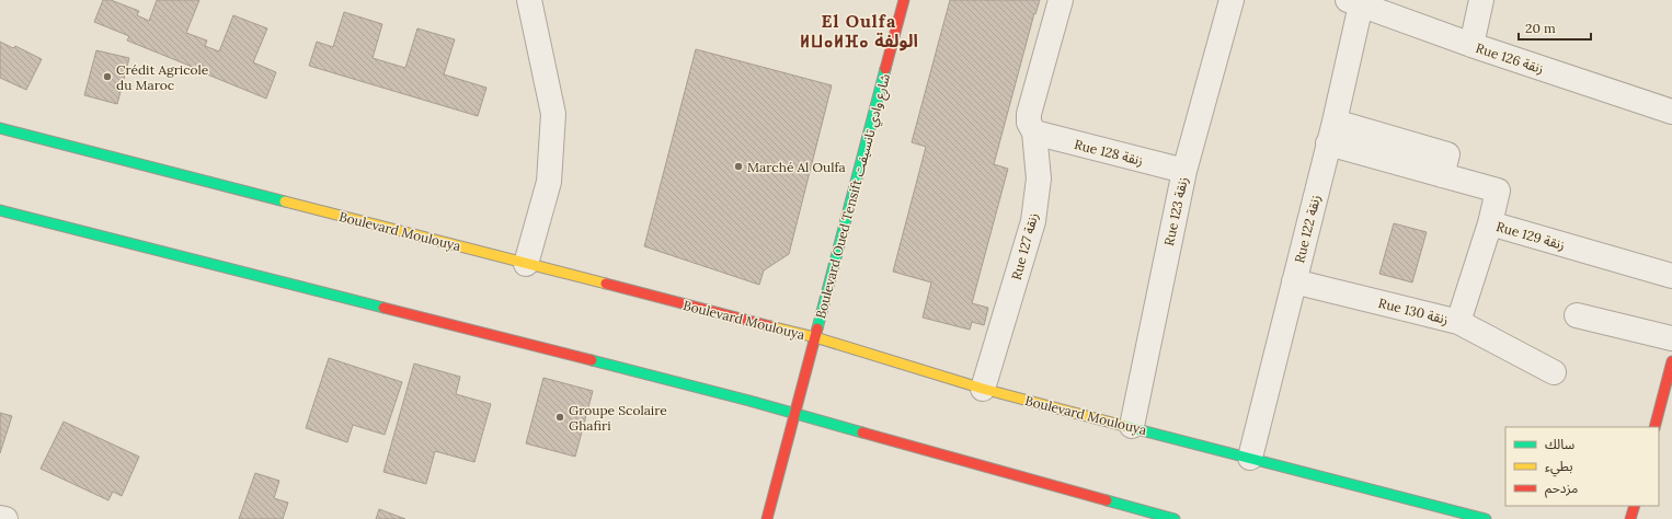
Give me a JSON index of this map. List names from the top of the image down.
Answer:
{
  "streets": {
    "street": [
      "Rue 126 زنقة",
      "Rue 128 زنقة",
      "Boulevard Oued Tensift شارع وادي تانسيفت",
      "Rue 123 زنقة",
      "Rue 122 زنقة",
      "Boulevard Moulouya",
      "Rue 129 زنقة",
      "Rue 127 زنقة",
      "Rue 130 زنقة"
    ]
  },
  "crossings": [
    ["Rue 126 زنقة", "Rue 122 زنقة"],
    ["Rue 128 زنقة", "Rue 123 زنقة"],
    ["Rue 128 زنقة", "Rue 127 زنقة"],
    ["Boulevard Oued Tensift شارع وادي تانسيفت", "Boulevard Moulouya"],
    ["Rue 123 زنقة", "Boulevard Moulouya"],
    ["Rue 122 زنقة", "Boulevard Moulouya"],
    ["Rue 122 زنقة", "Rue 129 زنقة"],
    ["Rue 122 زنقة", "Rue 130 زنقة"],
    ["Boulevard Moulouya", "Rue 127 زنقة"],
    ["Rue 129 زنقة", "Rue 130 زنقة"]
  ],
  "districts": ["El Oulfa ⵍⵡⴰⵍⴼⴰ الولفة"],
  "places": ["Crédit Agricole du Maroc", "Marché Al Oulfa", "Groupe Scolaire Ghafiri"],
  "legend": ["سالك", "بطيء", "مزدحم"],
  "scale_bar": "20 m"
}
